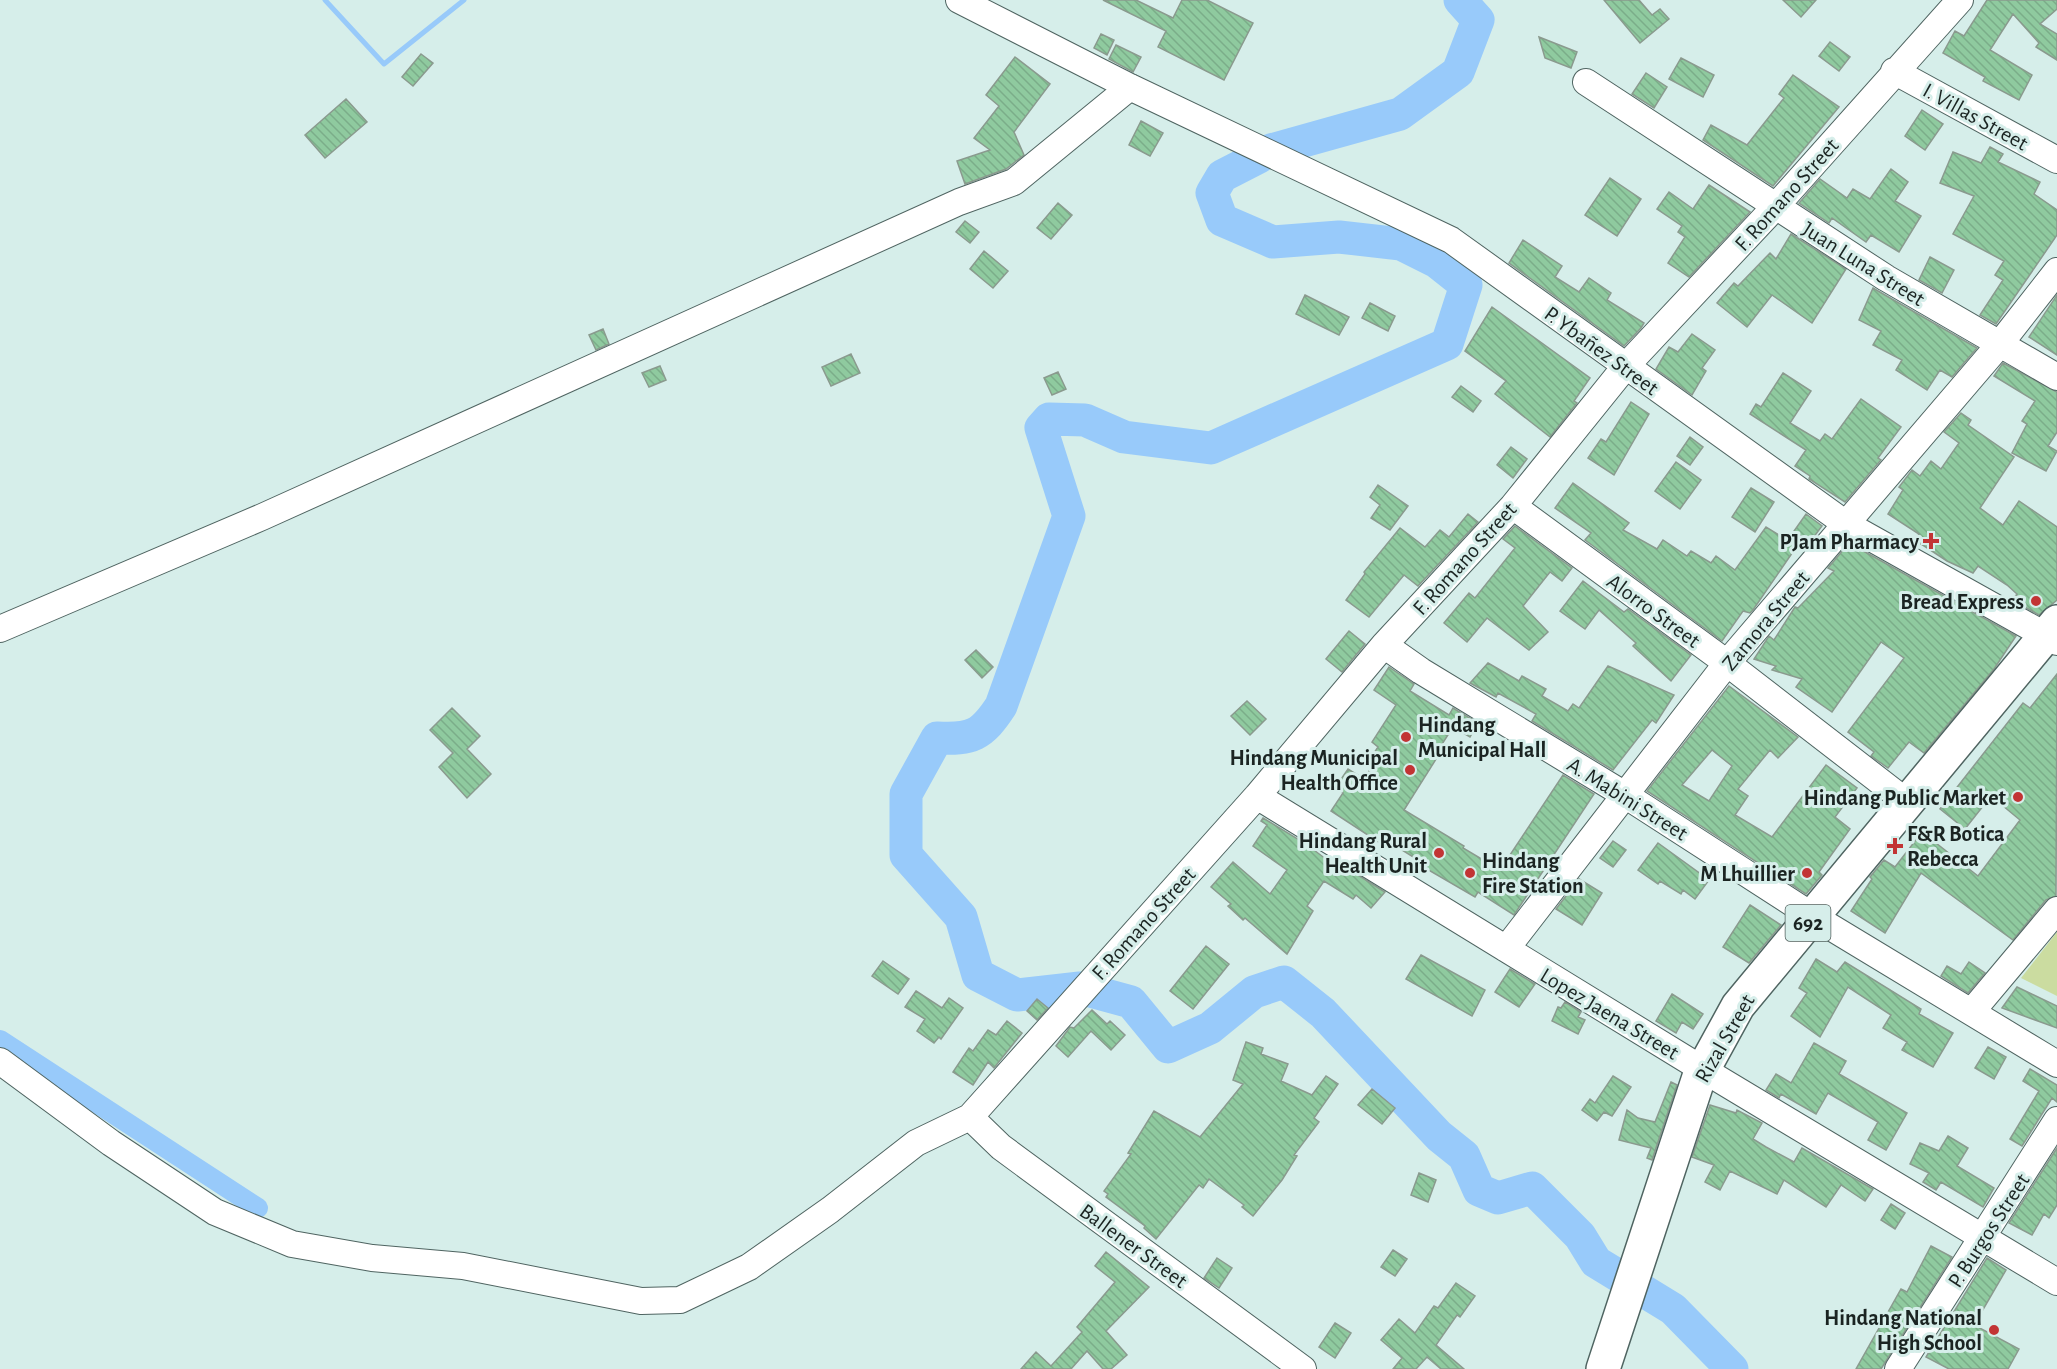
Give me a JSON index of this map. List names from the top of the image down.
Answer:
{
  "streets": {
    "main road": ["692", "Rizal Street"],
    "street": [
      "I. Villas Street",
      "F. Romano Street",
      "Juan Luna Street",
      "P. Ybañez Street",
      "Alorro Street",
      "Zamora Street",
      "A. Mabini Street",
      "Lopez Jaena Street",
      "P. Burgos Street",
      "Ballener Street"
    ]
  },
  "crossings": [
    ["I. Villas Street", "F. Romano Street"],
    ["F. Romano Street", "Juan Luna Street"],
    ["F. Romano Street", "P. Ybañez Street"],
    ["F. Romano Street", "Alorro Street"],
    ["F. Romano Street", "A. Mabini Street"],
    ["F. Romano Street", "Lopez Jaena Street"],
    ["F. Romano Street", "Ballener Street"],
    ["Juan Luna Street", "Zamora Street"],
    ["P. Ybañez Street", "Zamora Street"],
    ["P. Ybañez Street", "Rizal Street"],
    ["Alorro Street", "Zamora Street"],
    ["Alorro Street", "Rizal Street"],
    ["Zamora Street", "A. Mabini Street"],
    ["Zamora Street", "Lopez Jaena Street"],
    ["A. Mabini Street", "Rizal Street"],
    ["Lopez Jaena Street", "Rizal Street"],
    ["Lopez Jaena Street", "P. Burgos Street"]
  ],
  "places": {
    "health": ["PJam Pharmacy", "F&R Botica Rebecca"],
    "other": [
      "Bread Express",
      "Hindang Municipal Hall",
      "Hindang Municipal Health Office",
      "Hindang Public Market",
      "Hindang Rural Health Unit",
      "Hindang Fire Station",
      "M Lhuillier",
      "Hindang National High School"
    ]
  }
}
